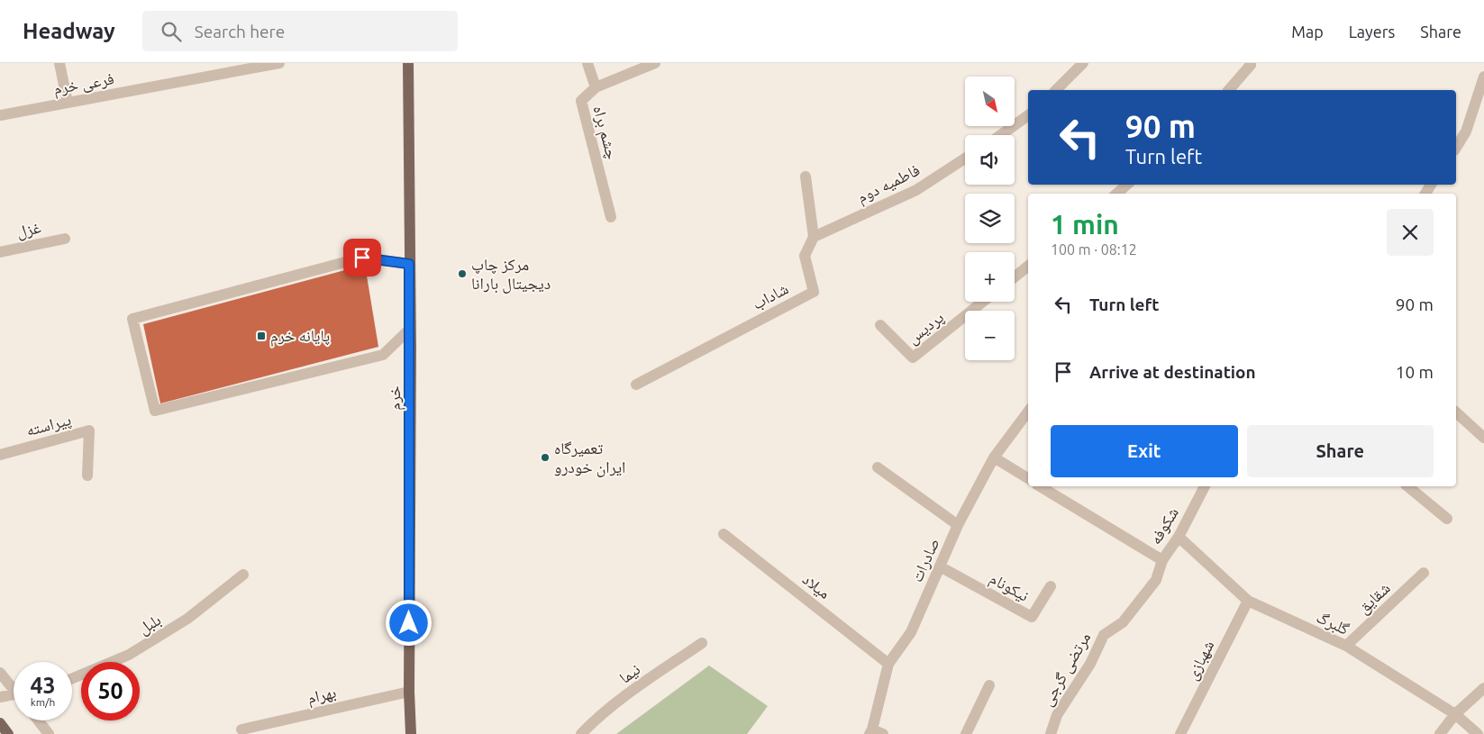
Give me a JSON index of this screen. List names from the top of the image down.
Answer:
{
  "streets": {
    "main road": ["خرم"],
    "street": [
      "فرعی خرم",
      "چشم براه",
      "فاطمیه دوم",
      "غزل",
      "شاداب",
      "پردیس",
      "پیراسته",
      "شکوفه",
      "صادرات",
      "میلاد",
      "نیکونام",
      "شقایق",
      "گلبرگ",
      "بلبل",
      "شهبازی",
      "مرتضی گرجی",
      "نیما",
      "بهرام"
    ]
  },
  "crossings": [
    ["فاطمیه دوم", "شاداب"],
    ["خرم", "بهرام"],
    ["شکوفه", "گلبرگ"],
    ["شکوفه", "مرتضی گرجی"],
    ["صادرات", "میلاد"],
    ["صادرات", "نیکونام"],
    ["شقایق", "گلبرگ"],
    ["گلبرگ", "شهبازی"]
  ],
  "places": {
    "other": ["مرکز چاپ دیجیتال بارانا", "تعمیرگاه ایران خودرو"],
    "transit": ["پایانه خرم"]
  },
  "north": "bottom right",
  "page": {
    "header": "Headway",
    "search": "Search here",
    "nav": ["Map", "Layers", "Share"],
    "map_buttons": ["+", "−"],
    "turn": ["90 m", "Turn left"],
    "heading": ["1 min", "100 m · 08:12"],
    "list": [
      {
        "name": "Turn left",
        "value": "90 m"
      },
      {
        "name": "Arrive at destination",
        "value": "10 m"
      }
    ],
    "buttons": ["Exit", "Share"],
    "speed": "43 km/h",
    "limit": "50"
  }
}
